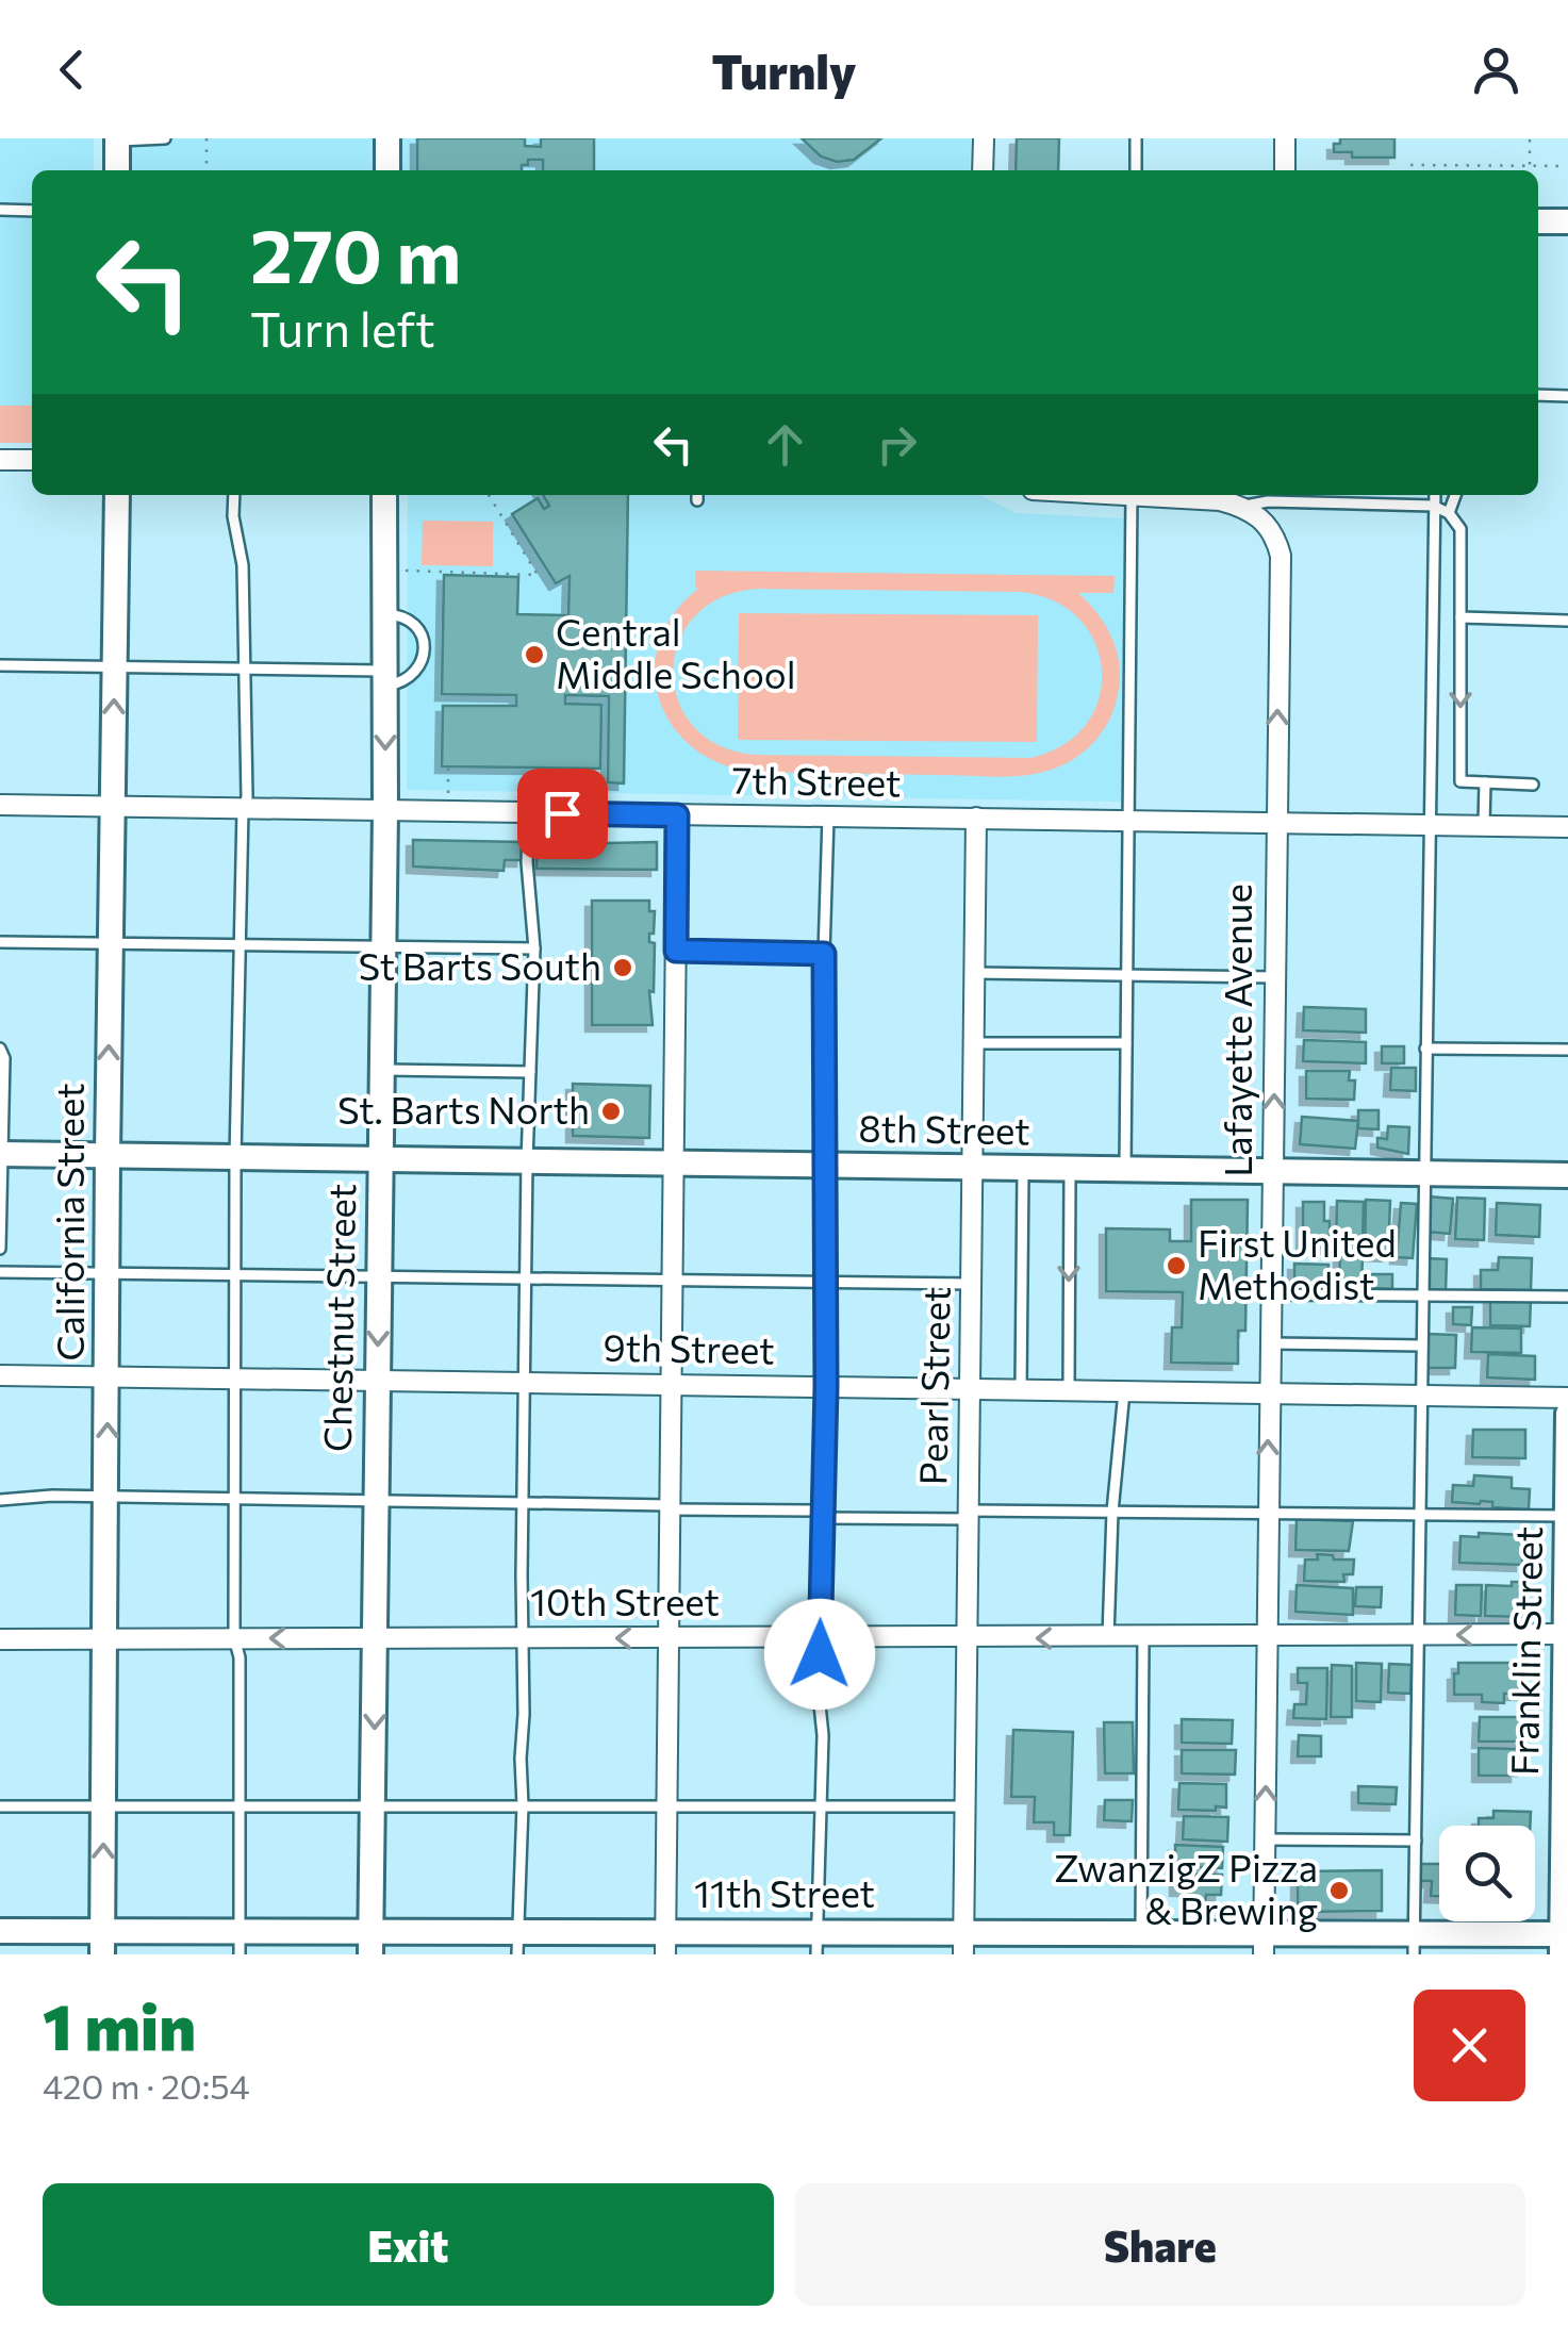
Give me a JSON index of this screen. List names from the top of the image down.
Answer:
{
  "streets": {
    "street": [
      "7th Street",
      "Lafayette Avenue",
      "8th Street",
      "California Street",
      "Chestnut Street",
      "9th Street",
      "Pearl Street",
      "10th Street",
      "Franklin Street",
      "11th Street"
    ]
  },
  "crossings": [
    ["7th Street", "Lafayette Avenue"],
    ["7th Street", "California Street"],
    ["7th Street", "Chestnut Street"],
    ["7th Street", "Pearl Street"],
    ["Lafayette Avenue", "8th Street"],
    ["Lafayette Avenue", "9th Street"],
    ["Lafayette Avenue", "10th Street"],
    ["Lafayette Avenue", "11th Street"],
    ["8th Street", "California Street"],
    ["8th Street", "Chestnut Street"],
    ["8th Street", "Pearl Street"],
    ["California Street", "9th Street"],
    ["California Street", "10th Street"],
    ["California Street", "11th Street"],
    ["Chestnut Street", "9th Street"],
    ["Chestnut Street", "10th Street"],
    ["Chestnut Street", "11th Street"],
    ["9th Street", "Pearl Street"],
    ["Pearl Street", "10th Street"],
    ["Pearl Street", "11th Street"],
    ["10th Street", "Franklin Street"],
    ["Franklin Street", "11th Street"]
  ],
  "one_way": ["Lafayette Avenue", "California Street", "10th Street"],
  "places": [
    "Central Middle School",
    "St Barts South",
    "St. Barts North",
    "First United Methodist",
    "ZwanzigZ Pizza & Brewing"
  ],
  "page": {
    "header": "Turnly",
    "turn": ["270 m", "Turn left"],
    "heading": ["1 min", "420 m · 20:54"],
    "buttons": ["Exit", "Share"]
  }
}
